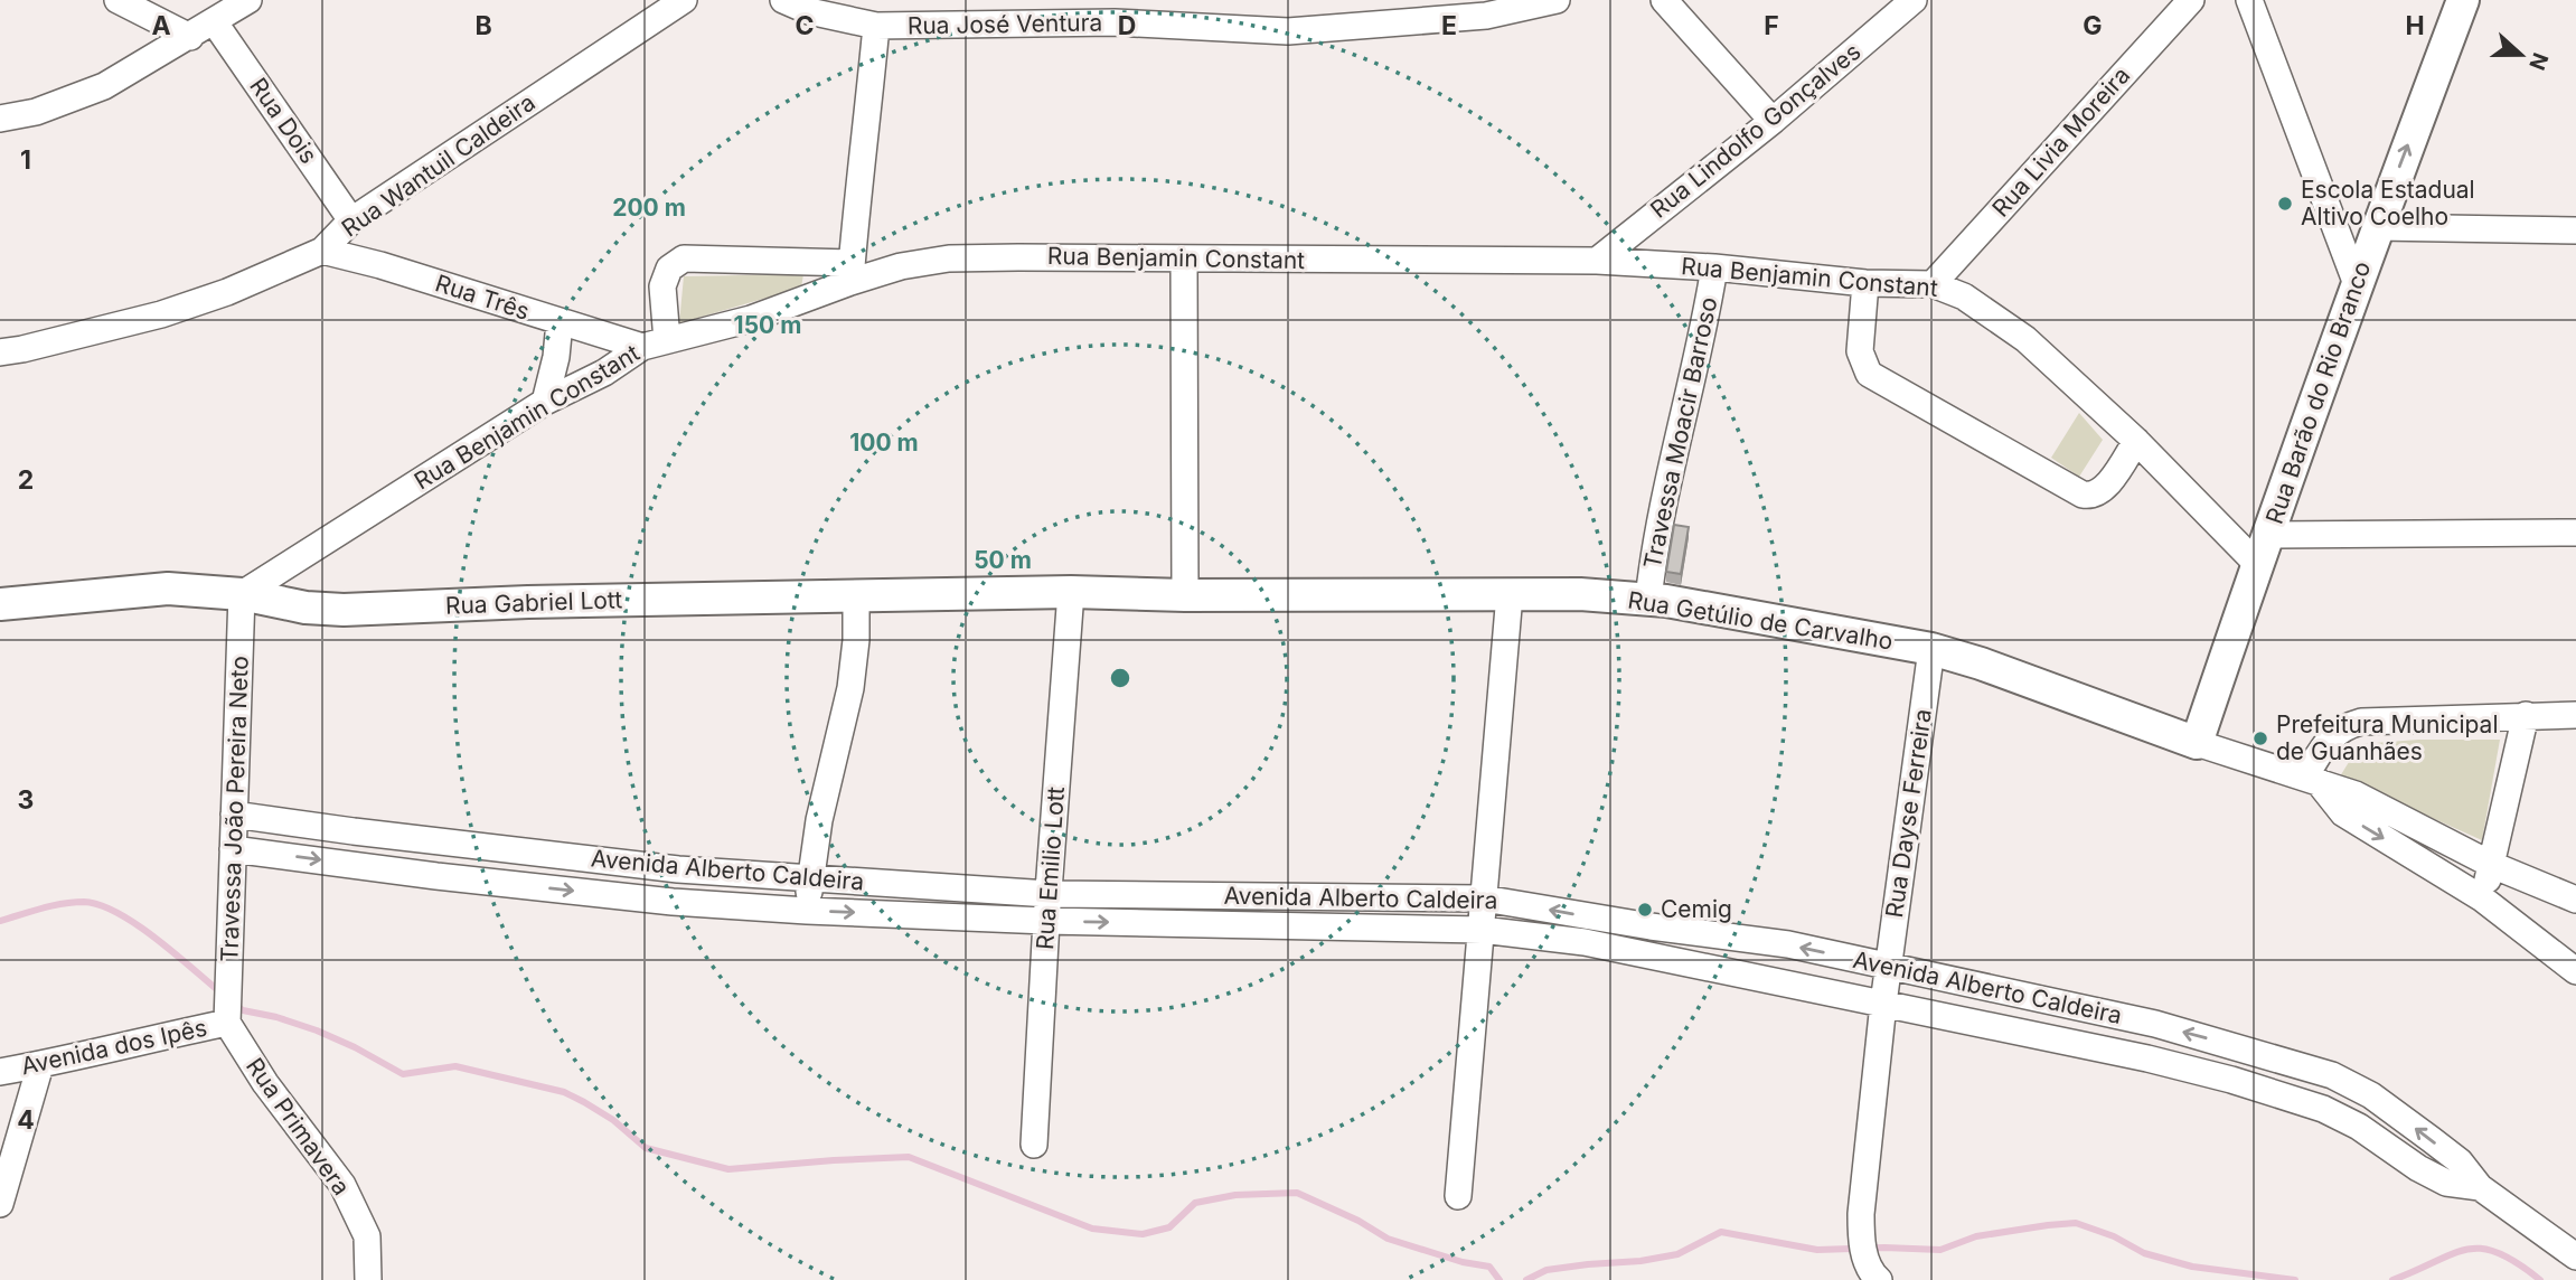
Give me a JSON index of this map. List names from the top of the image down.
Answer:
{
  "streets": {
    "street": [
      "Rua José Ventura",
      "Rua Dois",
      "Rua Lindolfo Gonçalves",
      "Rua Livia Moreira",
      "Rua Wantuil Caldeira",
      "Rua Benjamin Constant",
      "Rua Três",
      "Rua Barão do Rio Branco",
      "Travessa Moacir Barroso",
      "Rua Gabriel Lott",
      "Rua Getúlio de Carvalho",
      "Travessa João Pereira Neto",
      "Rua Dayse Ferreira",
      "Rua Emilio Lott",
      "Avenida Alberto Caldeira",
      "Avenida dos Ipês",
      "Rua Primavera"
    ]
  },
  "crossings": [
    ["Rua Dois", "Rua Wantuil Caldeira"],
    ["Rua Lindolfo Gonçalves", "Rua Benjamin Constant"],
    ["Rua Livia Moreira", "Rua Benjamin Constant"],
    ["Rua Wantuil Caldeira", "Rua Três"],
    ["Rua Benjamin Constant", "Rua Três"],
    ["Rua Benjamin Constant", "Rua Barão do Rio Branco"],
    ["Rua Benjamin Constant", "Travessa Moacir Barroso"],
    ["Rua Benjamin Constant", "Rua Gabriel Lott"],
    ["Rua Benjamin Constant", "Travessa João Pereira Neto"],
    ["Rua Barão do Rio Branco", "Rua Getúlio de Carvalho"],
    ["Travessa Moacir Barroso", "Rua Getúlio de Carvalho"],
    ["Rua Gabriel Lott", "Rua Getúlio de Carvalho"],
    ["Rua Gabriel Lott", "Travessa João Pereira Neto"],
    ["Rua Gabriel Lott", "Rua Emilio Lott"],
    ["Rua Getúlio de Carvalho", "Rua Dayse Ferreira"],
    ["Rua Getúlio de Carvalho", "Rua Emilio Lott"],
    ["Travessa João Pereira Neto", "Avenida Alberto Caldeira"],
    ["Travessa João Pereira Neto", "Avenida dos Ipês"],
    ["Travessa João Pereira Neto", "Rua Primavera"],
    ["Rua Dayse Ferreira", "Avenida Alberto Caldeira"],
    ["Rua Emilio Lott", "Avenida Alberto Caldeira"],
    ["Avenida dos Ipês", "Rua Primavera"]
  ],
  "places": ["Escola Estadual Altivo Coelho", "Prefeitura Municipal de Guanhães", "Cemig"],
  "north": "right",
  "grid": {
    "columns": [
      "A",
      "B",
      "C",
      "D",
      "E",
      "F",
      "G",
      "H"
    ],
    "rows": [
      "1",
      "2",
      "3",
      "4"
    ]
  },
  "rings": [
    "200 m",
    "150 m",
    "100 m",
    "50 m"
  ]
}
